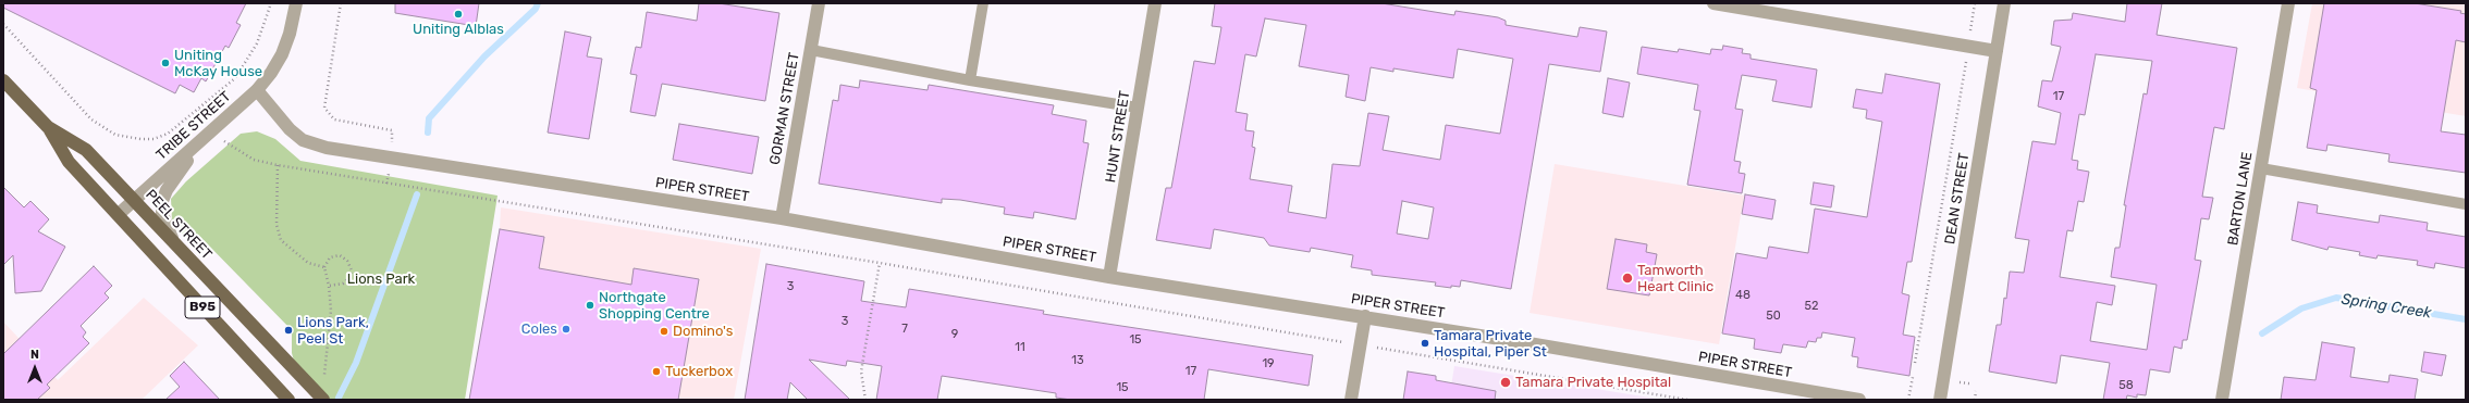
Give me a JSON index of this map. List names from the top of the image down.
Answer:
{
  "streets": {
    "main road": ["PEEL STREET", "B95"],
    "street": [
      "GORMAN STREET",
      "TRIBE STREET",
      "HUNT STREET",
      "PIPER STREET",
      "DEAN STREET",
      "BARTON LANE"
    ]
  },
  "crossings": [
    ["GORMAN STREET", "PIPER STREET"],
    ["TRIBE STREET", "PIPER STREET"],
    ["TRIBE STREET", "PEEL STREET"],
    ["TRIBE STREET", "B95"],
    ["HUNT STREET", "PIPER STREET"],
    ["PEEL STREET", "B95"]
  ],
  "water": ["Spring Creek"],
  "parks": ["Lions Park"],
  "places": [
    "Uniting Alblas",
    "Uniting McKay House",
    "Tamworth Heart Clinic",
    "Northgate Shopping Centre",
    "Coles",
    "Lions Park, Peel St",
    "Domino's",
    "Tamara Private Hospital, Piper St",
    "Tuckerbox",
    "Tamara Private Hospital"
  ],
  "house_numbers": [
    "17",
    "3",
    "48",
    "52",
    "50",
    "3",
    "7",
    "9",
    "15",
    "11",
    "13",
    "19",
    "17",
    "58",
    "15"
  ],
  "north": "top"
}
